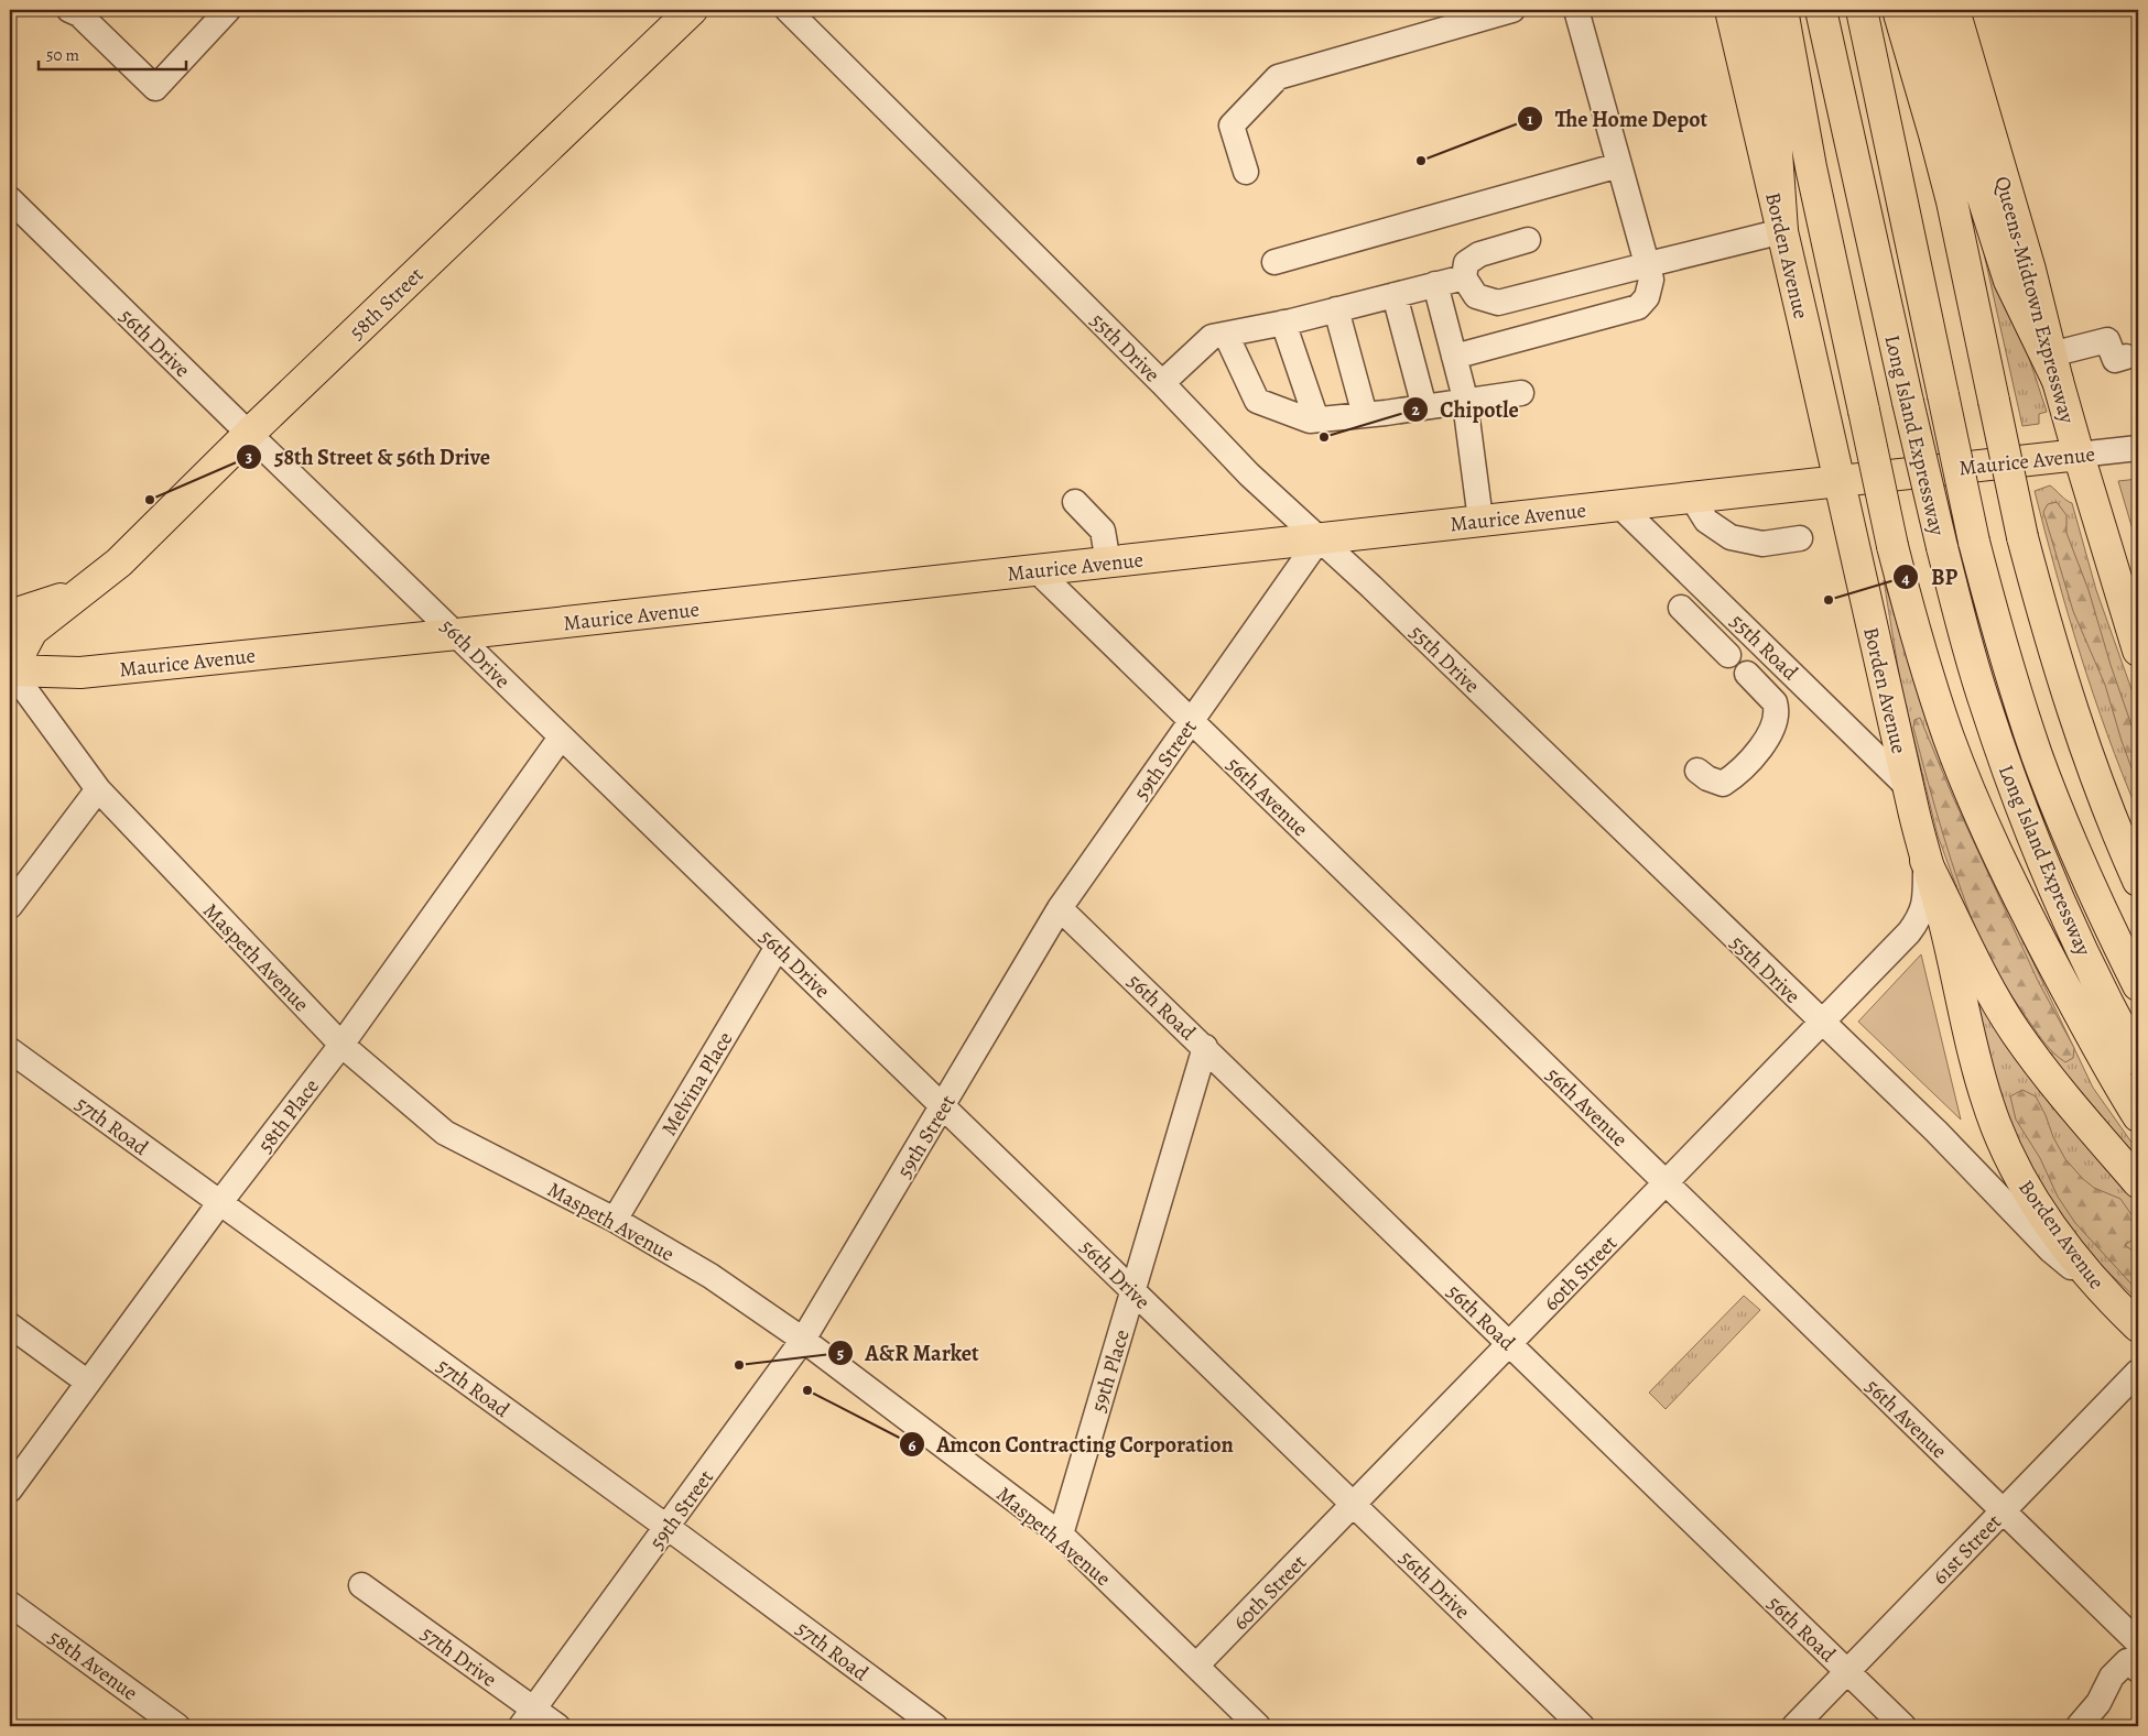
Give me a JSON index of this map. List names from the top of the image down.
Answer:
{
  "streets": {
    "main road": [
      "Borden Avenue",
      "Queens-Midtown Expressway",
      "58th Street",
      "Long Island Expressway",
      "Maurice Avenue"
    ],
    "street": [
      "56th Drive",
      "55th Drive",
      "55th Road",
      "59th Street",
      "56th Avenue",
      "Maspeth Avenue",
      "56th Road",
      "Melvina Place",
      "58th Place",
      "57th Road",
      "60th Street",
      "59th Place",
      "61st Street",
      "57th Drive",
      "58th Avenue"
    ]
  },
  "crossings": [
    ["Borden Avenue", "55th Drive"],
    ["Borden Avenue", "Maurice Avenue"],
    ["Borden Avenue", "55th Road"],
    ["Borden Avenue", "60th Street"],
    ["Queens-Midtown Expressway", "Maurice Avenue"],
    ["58th Street", "56th Drive"],
    ["58th Street", "Maurice Avenue"],
    ["58th Street", "Maspeth Avenue"],
    ["56th Drive", "Maurice Avenue"],
    ["56th Drive", "59th Street"],
    ["56th Drive", "Melvina Place"],
    ["56th Drive", "58th Place"],
    ["56th Drive", "60th Street"],
    ["56th Drive", "59th Place"],
    ["55th Drive", "Maurice Avenue"],
    ["55th Drive", "59th Street"],
    ["55th Drive", "60th Street"],
    ["Maurice Avenue", "55th Road"],
    ["Maurice Avenue", "59th Street"],
    ["Maurice Avenue", "56th Avenue"],
    ["Maurice Avenue", "Maspeth Avenue"],
    ["59th Street", "56th Avenue"],
    ["59th Street", "Maspeth Avenue"],
    ["59th Street", "56th Road"],
    ["59th Street", "57th Road"],
    ["59th Street", "57th Drive"],
    ["56th Avenue", "60th Street"],
    ["56th Avenue", "61st Street"],
    ["Maspeth Avenue", "Melvina Place"],
    ["Maspeth Avenue", "58th Place"],
    ["Maspeth Avenue", "60th Street"],
    ["Maspeth Avenue", "59th Place"],
    ["56th Road", "60th Street"],
    ["56th Road", "59th Place"],
    ["56th Road", "61st Street"],
    ["58th Place", "57th Road"]
  ],
  "places": [
    "The Home Depot",
    "Chipotle",
    "58th Street & 56th Drive",
    "BP",
    "A&R Market",
    "Amcon Contracting Corporation"
  ],
  "scale_bar": "50 m"
}
